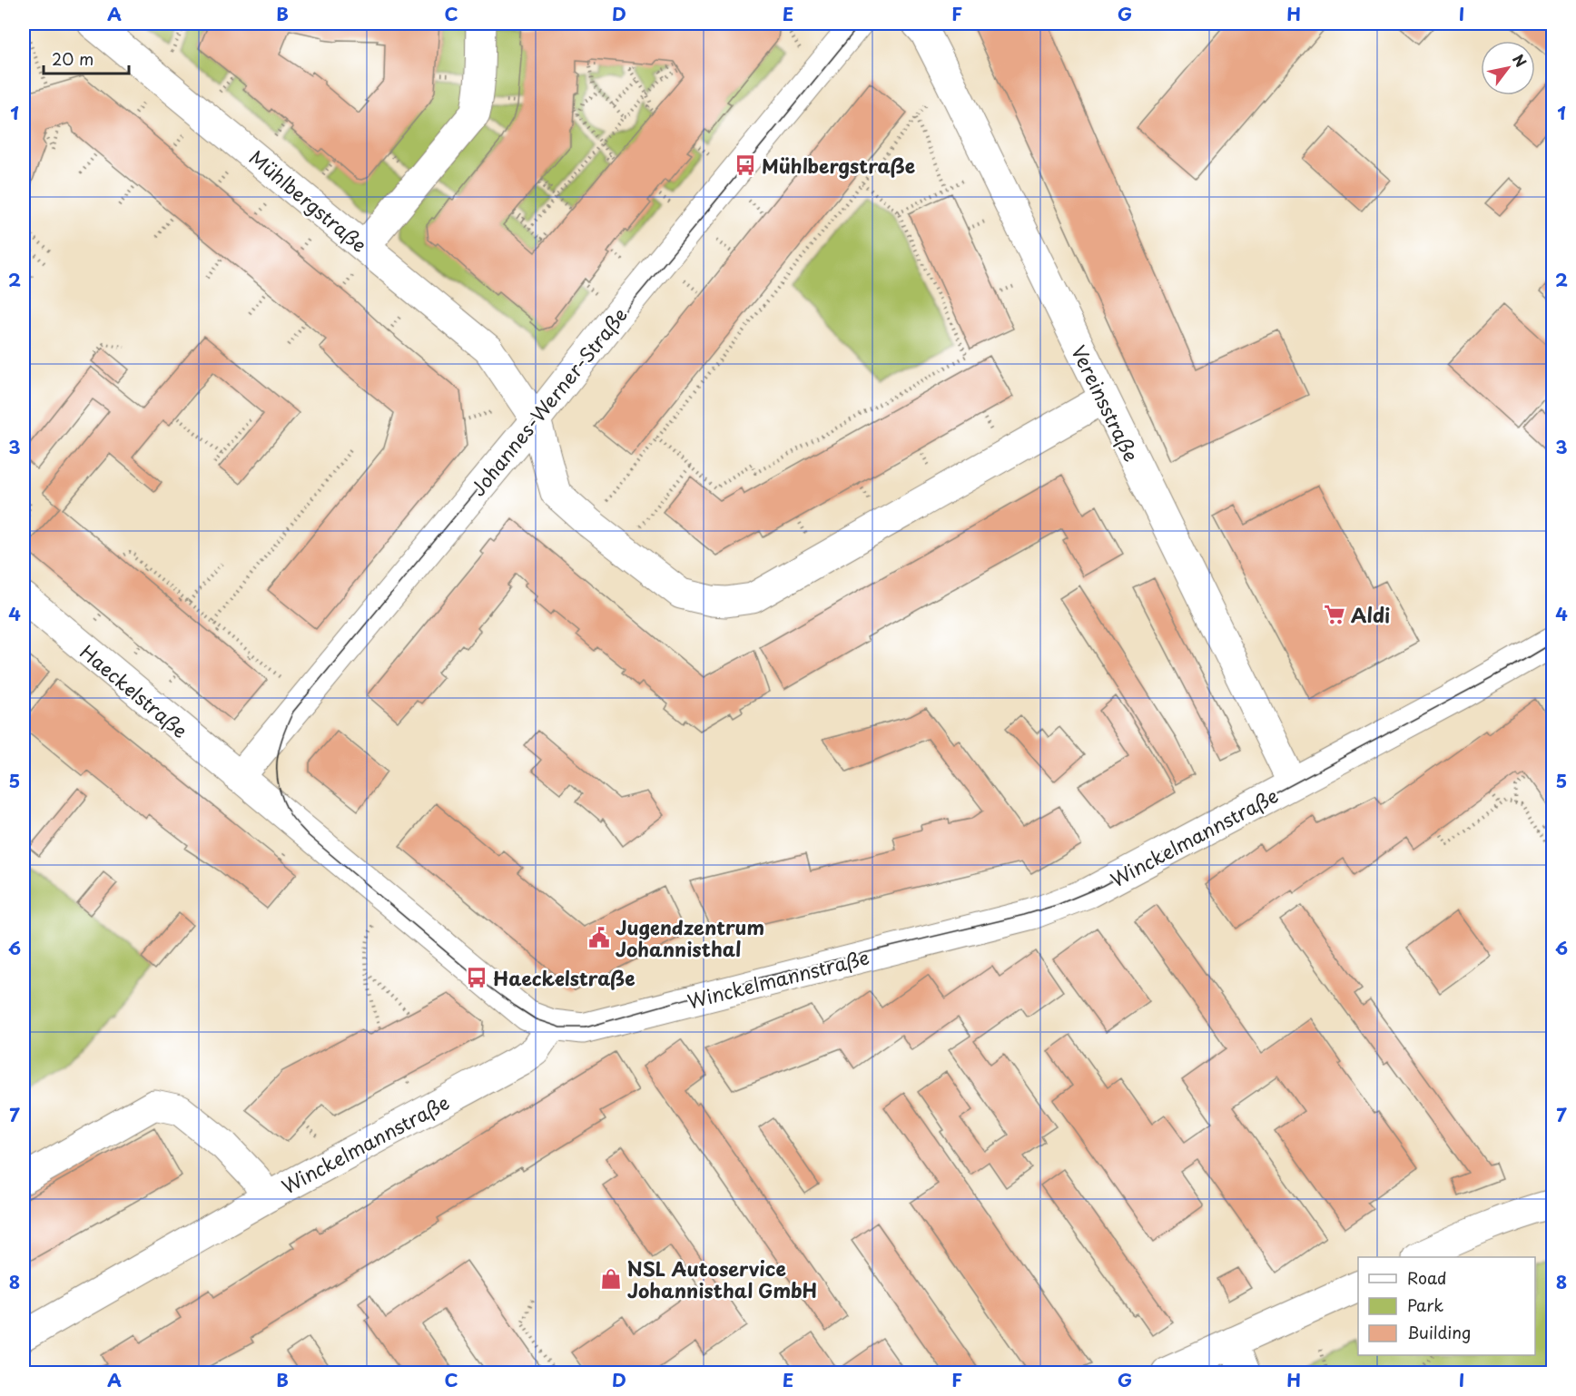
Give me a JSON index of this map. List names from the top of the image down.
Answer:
{
  "streets": {
    "street": [
      "Mühlbergstraße",
      "Johannes-Werner-Straße",
      "Vereinsstraße",
      "Haeckelstraße",
      "Winckelmannstraße"
    ]
  },
  "crossings": [
    ["Mühlbergstraße", "Johannes-Werner-Straße"],
    ["Mühlbergstraße", "Vereinsstraße"],
    ["Johannes-Werner-Straße", "Haeckelstraße"],
    ["Vereinsstraße", "Winckelmannstraße"],
    ["Haeckelstraße", "Winckelmannstraße"]
  ],
  "places": {
    "bus stop": ["Mühlbergstraße", "Haeckelstraße"],
    "supermarket": ["Aldi"],
    "public building": ["Jugendzentrum Johannisthal"],
    "shop": ["NSL Autoservice Johannisthal GmbH"]
  },
  "legend": ["Road", "Park", "Building"],
  "scale_bar": "20 m",
  "north": "top right",
  "grid": {
    "columns": [
      "A",
      "B",
      "C",
      "D",
      "E",
      "F",
      "G",
      "H",
      "I"
    ],
    "rows": [
      "1",
      "2",
      "3",
      "4",
      "5",
      "6",
      "7",
      "8"
    ]
  }
}
